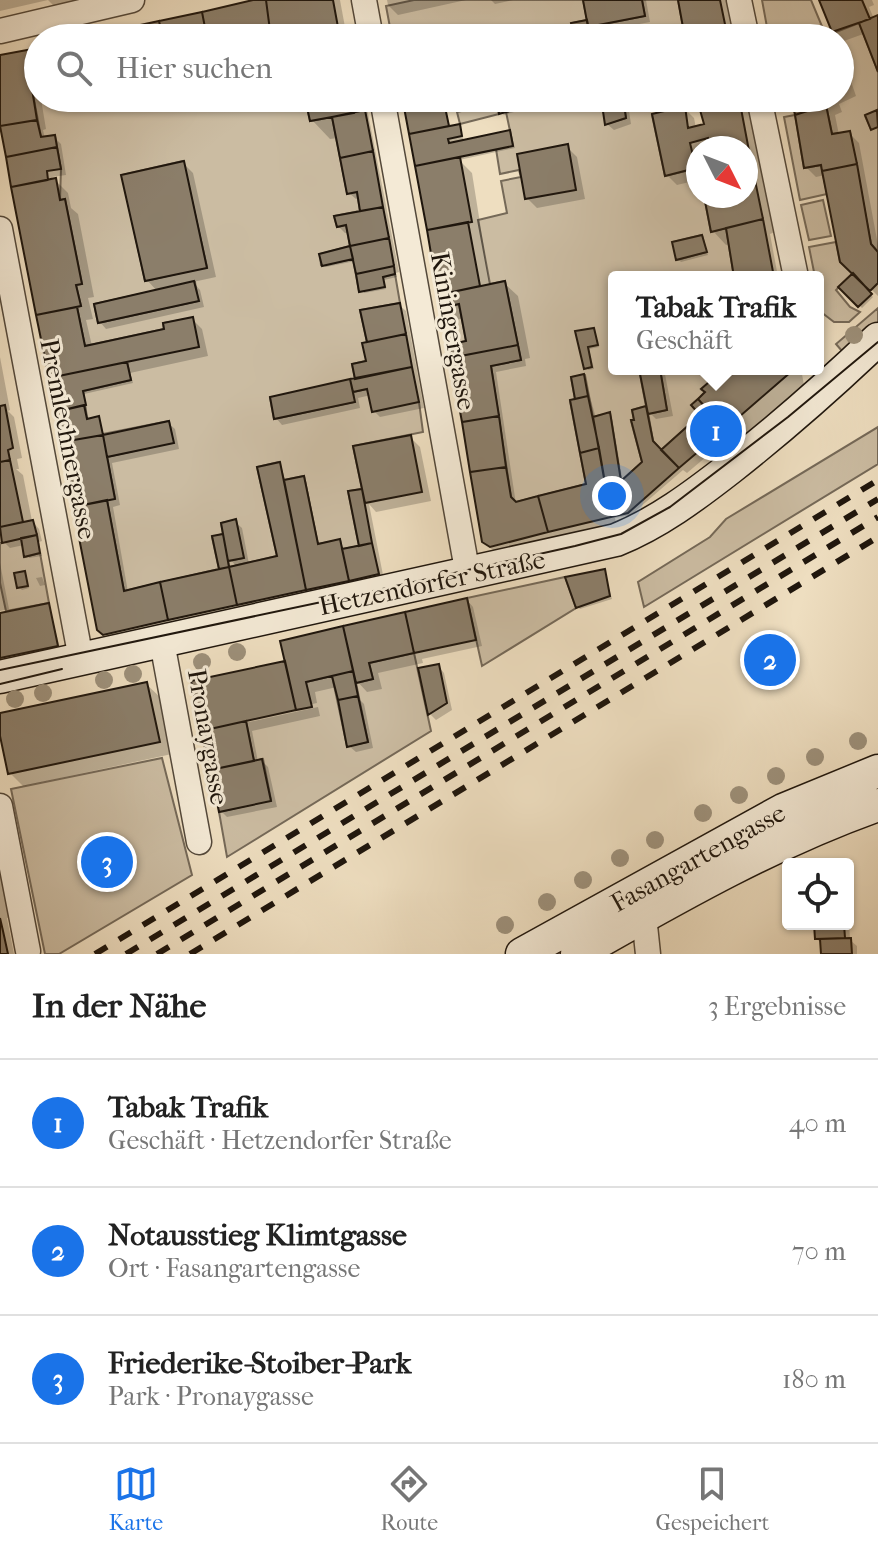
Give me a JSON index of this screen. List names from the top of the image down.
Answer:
{
  "streets": {
    "main road": ["Hetzendorfer Straße", "Fasangartengasse"],
    "street": ["Kiningergasse", "Premlechnergasse", "Pronaygasse"]
  },
  "crossings": [
    ["Kiningergasse", "Hetzendorfer Straße"],
    ["Premlechnergasse", "Hetzendorfer Straße"],
    ["Hetzendorfer Straße", "Pronaygasse"]
  ],
  "north": "bottom right",
  "page": {
    "search": "Hier suchen",
    "popup": ["Tabak Trafik", "Geschäft"],
    "pins": ["1", "2", "3"],
    "heading": ["In der Nähe", "3 Ergebnisse"],
    "list": [
      {
        "mark": "1",
        "name": "Tabak Trafik",
        "note": "Geschäft · Hetzendorfer Straße",
        "value": "40 m"
      },
      {
        "mark": "2",
        "name": "Notausstieg Klimtgasse",
        "note": "Ort · Fasangartengasse",
        "value": "70 m"
      },
      {
        "mark": "3",
        "name": "Friederike-Stoiber-Park",
        "note": "Park · Pronaygasse",
        "value": "180 m"
      }
    ],
    "nav": ["Karte", "Route", "Gespeichert"]
  }
}
